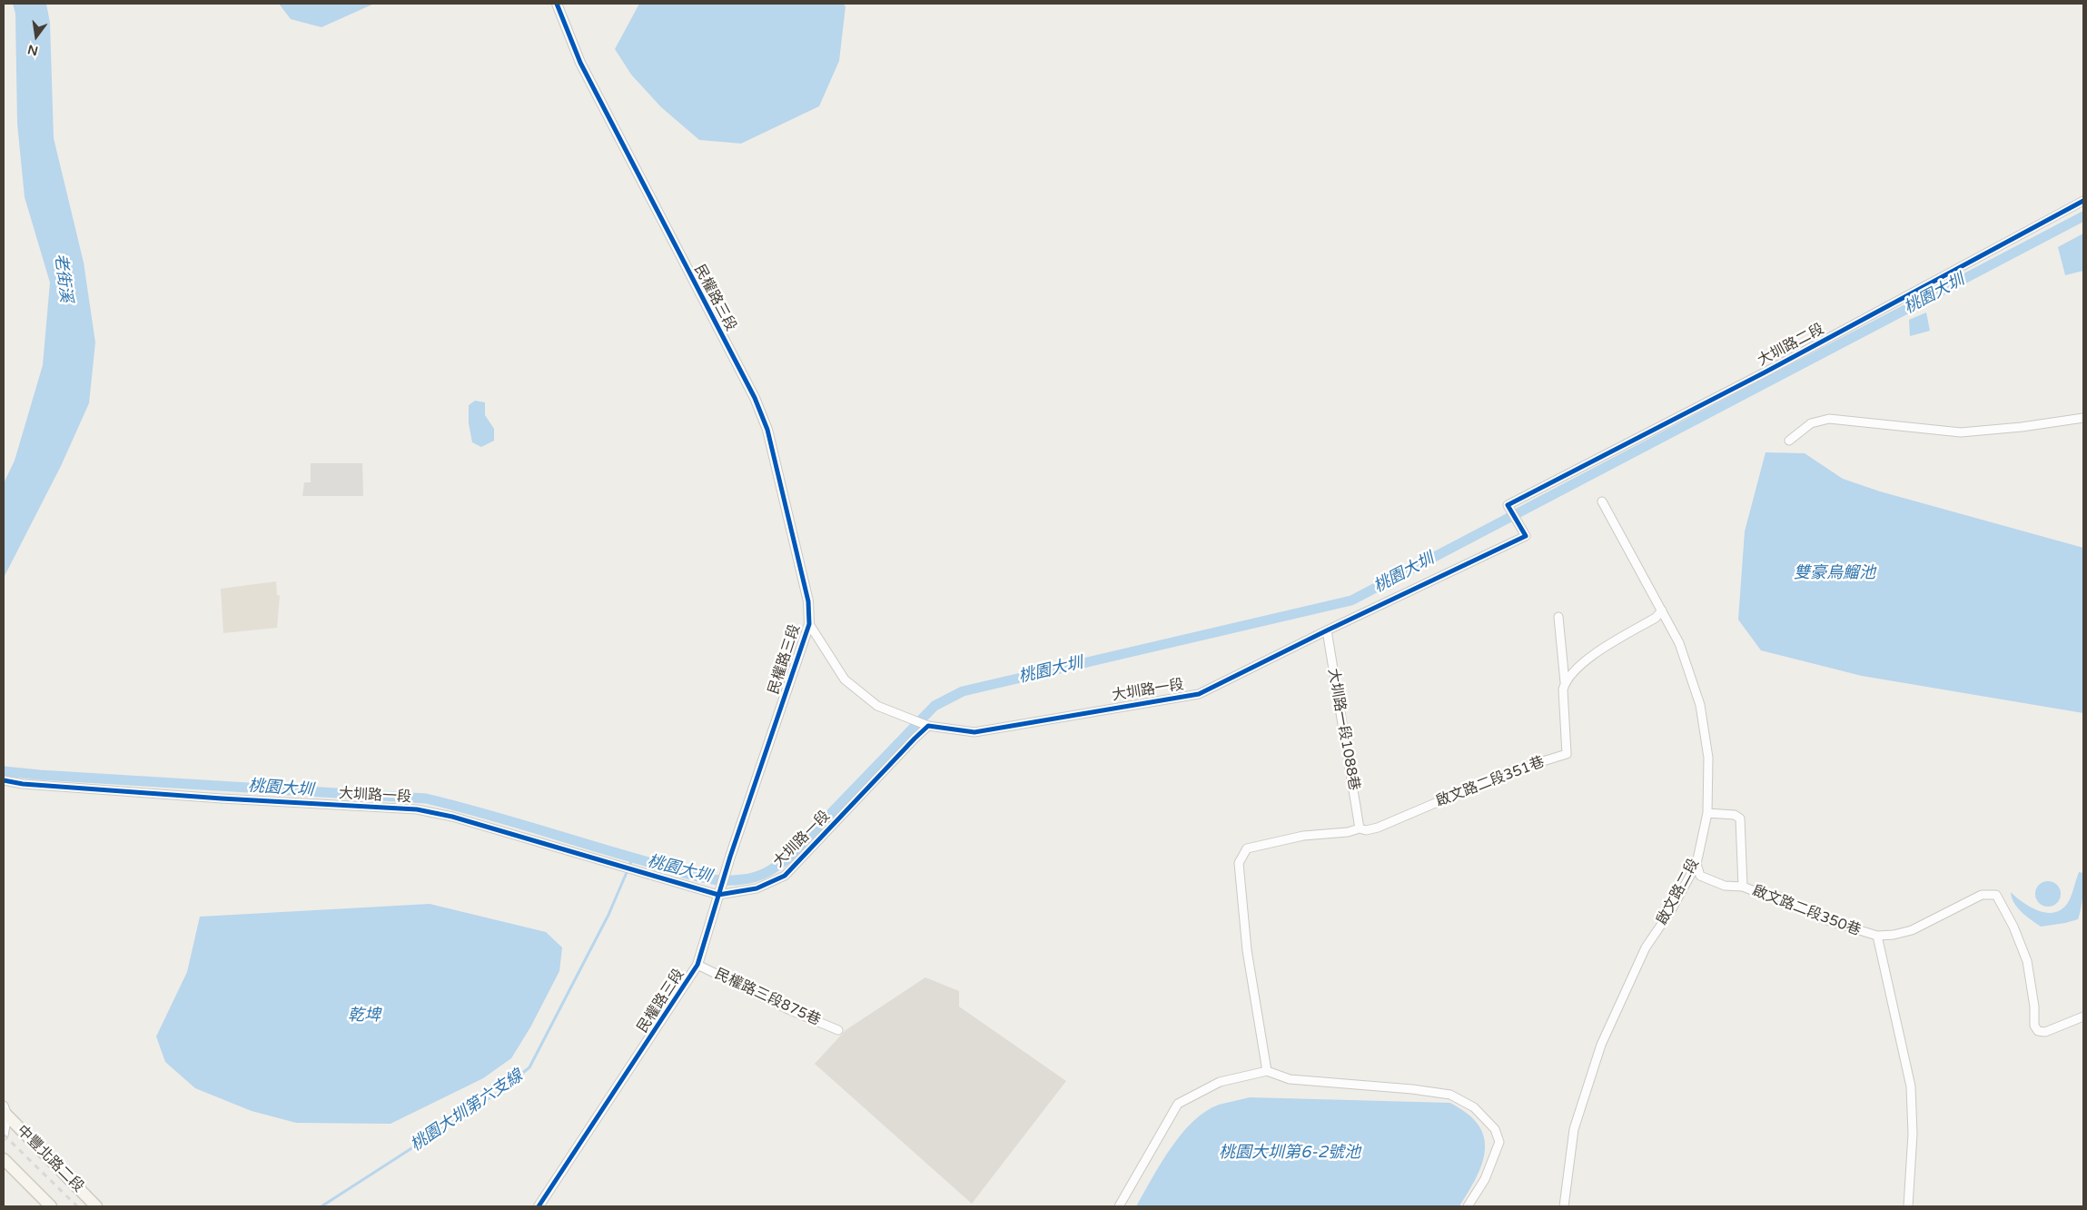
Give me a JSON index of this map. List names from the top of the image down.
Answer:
{
  "streets": {
    "main road": ["中豐北路二段"],
    "street": [
      "民權路三段",
      "大圳路二段",
      "大圳路一段",
      "大圳路一段1088巷",
      "啟文路二段351巷",
      "啟文路二段",
      "啟文路二段350巷",
      "民權路三段875巷"
    ]
  },
  "crossings": [
    ["民權路三段", "大圳路一段"],
    ["民權路三段", "民權路三段875巷"],
    ["大圳路二段", "大圳路一段"],
    ["大圳路一段", "大圳路一段1088巷"],
    ["大圳路一段1088巷", "啟文路二段351巷"],
    ["啟文路二段", "啟文路二段350巷"]
  ],
  "water": [
    "老街溪",
    "桃園大圳",
    "雙豪烏鰡池",
    "乾埤",
    "桃園大圳第六支線",
    "桃園大圳第6-2號池"
  ],
  "north": "bottom"
}
